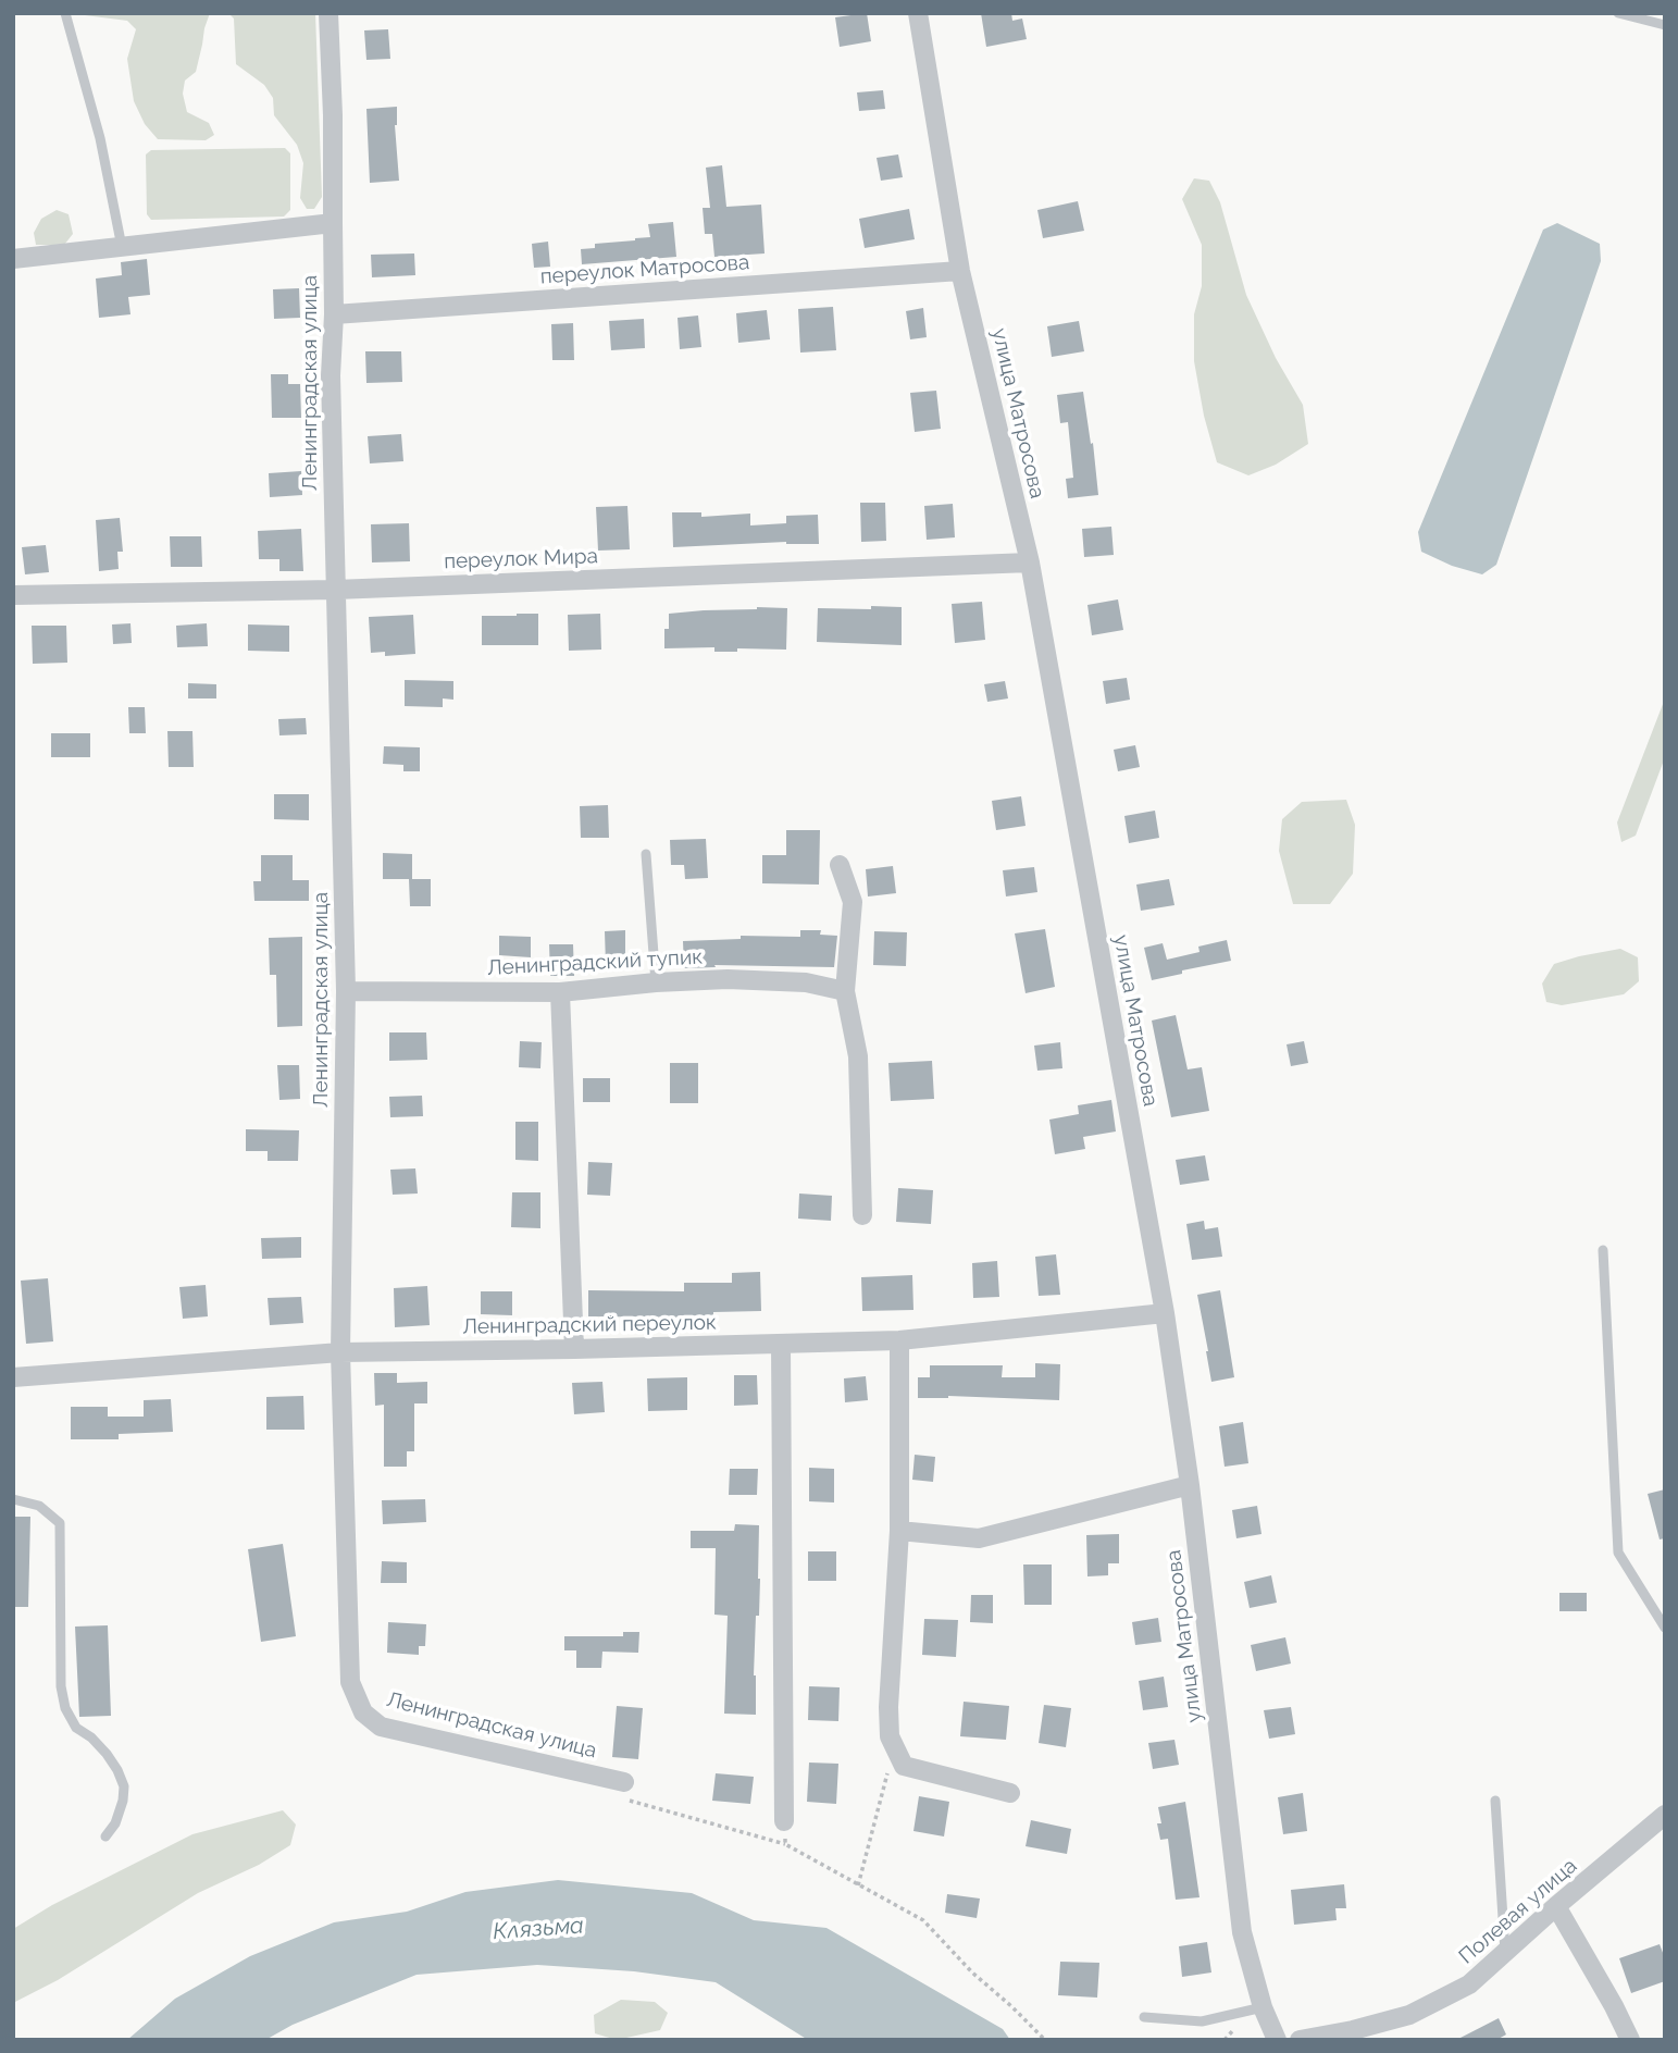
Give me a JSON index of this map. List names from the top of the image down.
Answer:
{
  "streets": {
    "street": [
      "переулок Матросова",
      "Ленинградская улица",
      "улица Матросова",
      "переулок Мира",
      "Ленинградский тупик",
      "Ленинградский переулок",
      "Полевая улица"
    ]
  },
  "crossings": [
    ["переулок Матросова", "Ленинградская улица"],
    ["переулок Матросова", "улица Матросова"],
    ["Ленинградская улица", "переулок Мира"],
    ["Ленинградская улица", "Ленинградский тупик"],
    ["Ленинградская улица", "Ленинградский переулок"],
    ["улица Матросова", "переулок Мира"],
    ["улица Матросова", "Ленинградский переулок"]
  ],
  "water": ["Клязьма"]
}
